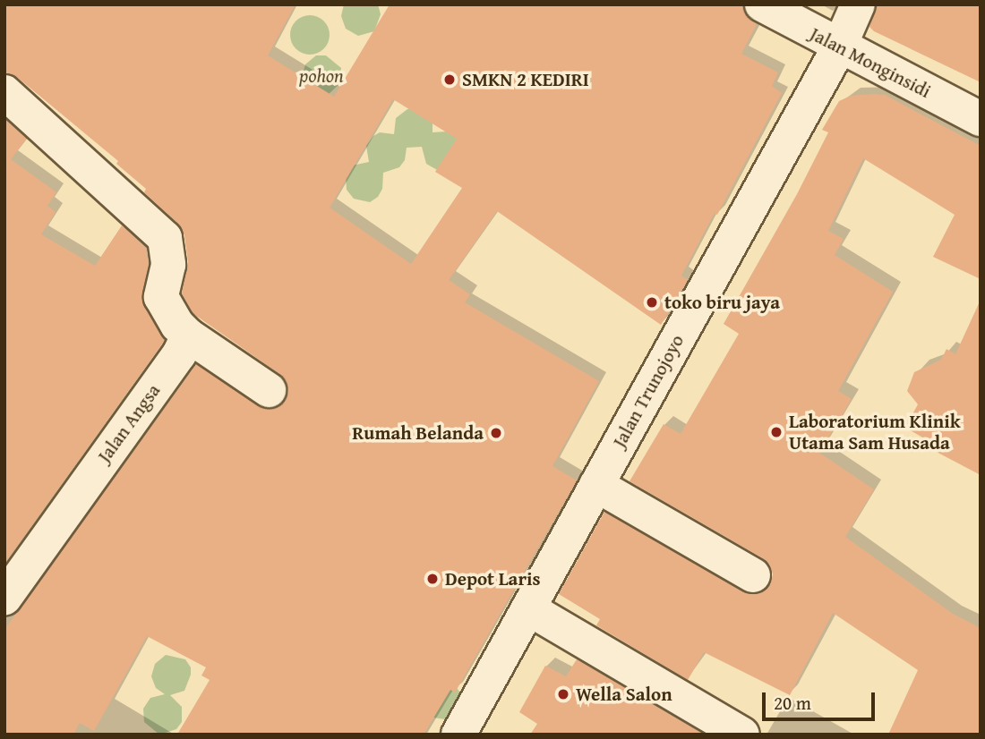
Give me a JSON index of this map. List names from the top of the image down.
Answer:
{
  "streets": {
    "street": ["Jalan Monginsidi", "Jalan Trunojoyo", "Jalan Angsa"]
  },
  "crossings": [
    ["Jalan Monginsidi", "Jalan Trunojoyo"]
  ],
  "parks": ["pohon"],
  "places": [
    "SMKN 2 KEDIRI",
    "toko biru jaya",
    "Laboratorium Klinik Utama Sam Husada",
    "Rumah Belanda",
    "Depot Laris",
    "Wella Salon"
  ],
  "scale_bar": "20 m"
}
